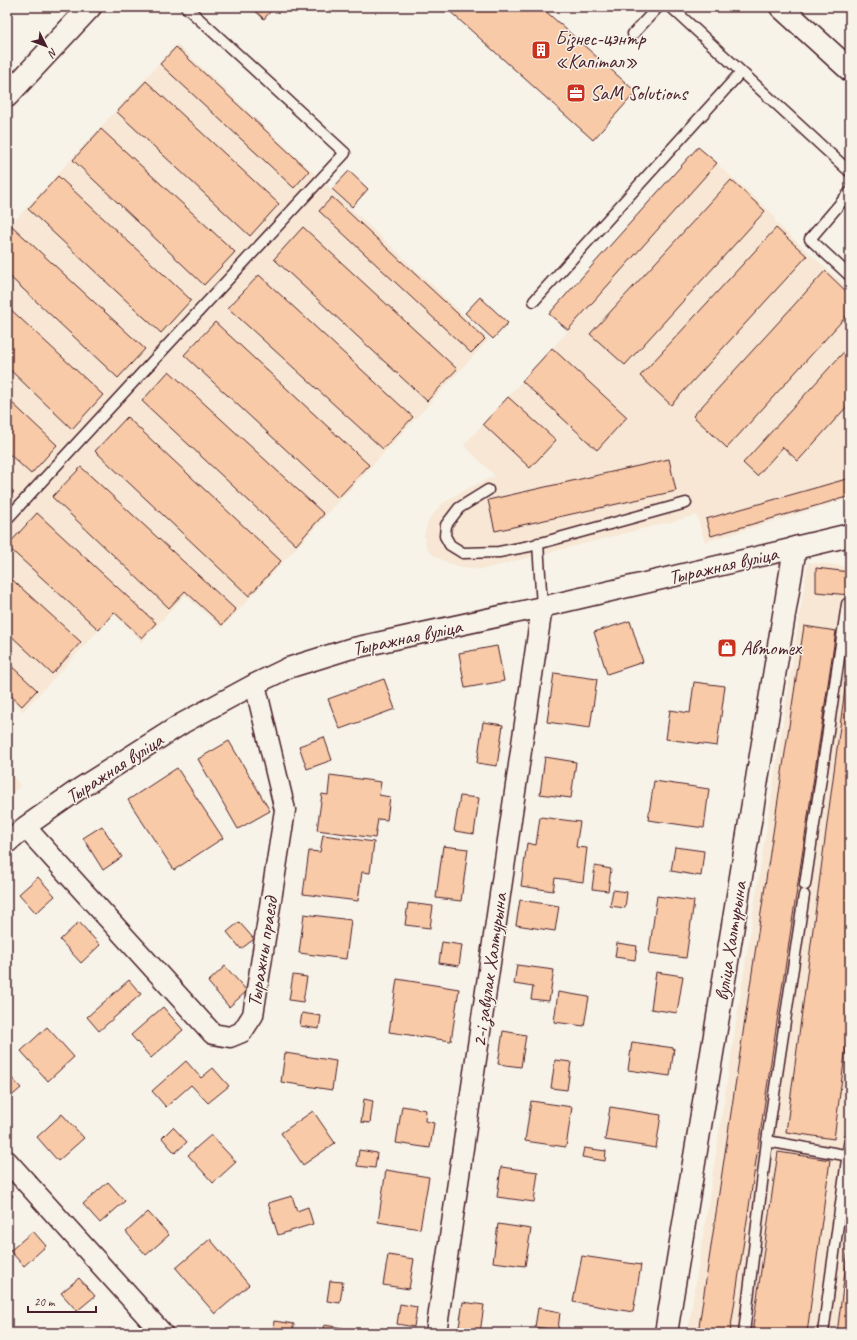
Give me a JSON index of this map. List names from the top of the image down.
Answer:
{
  "streets": {
    "street": [
      "Тыражная вуліца",
      "вуліца Халтурына",
      "Тыражны праезд",
      "2-і завулак Халтурына"
    ]
  },
  "crossings": [
    ["Тыражная вуліца", "вуліца Халтурына"],
    ["Тыражная вуліца", "Тыражны праезд"],
    ["Тыражная вуліца", "2-і завулак Халтурына"]
  ],
  "places": {
    "building": ["Бізнес-цэнтр «Капітал»"],
    "office": ["SaM Solutions"],
    "shop": ["Автотех"]
  },
  "scale_bar": "20 m",
  "north": "bottom right"
}
